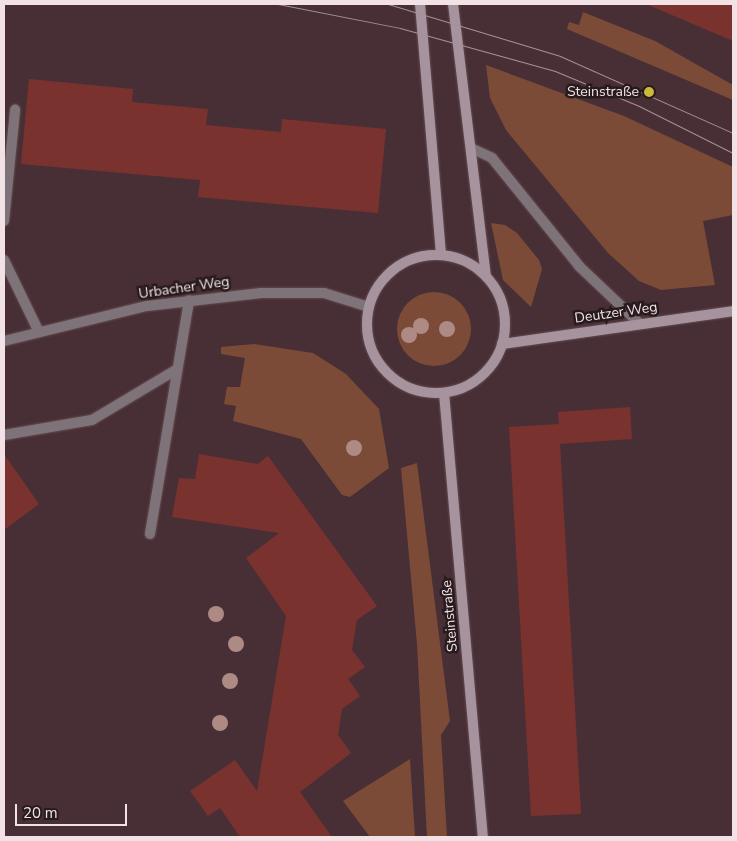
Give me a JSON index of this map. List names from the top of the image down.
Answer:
{
  "streets": {
    "main road": ["Deutzer Weg", "Steinstraße"],
    "street": ["Urbacher Weg"]
  },
  "crossings": [
    ["Urbacher Weg", "Deutzer Weg"],
    ["Urbacher Weg", "Steinstraße"],
    ["Deutzer Weg", "Steinstraße"]
  ],
  "places": ["Steinstraße"],
  "scale_bar": "20 m"
}
